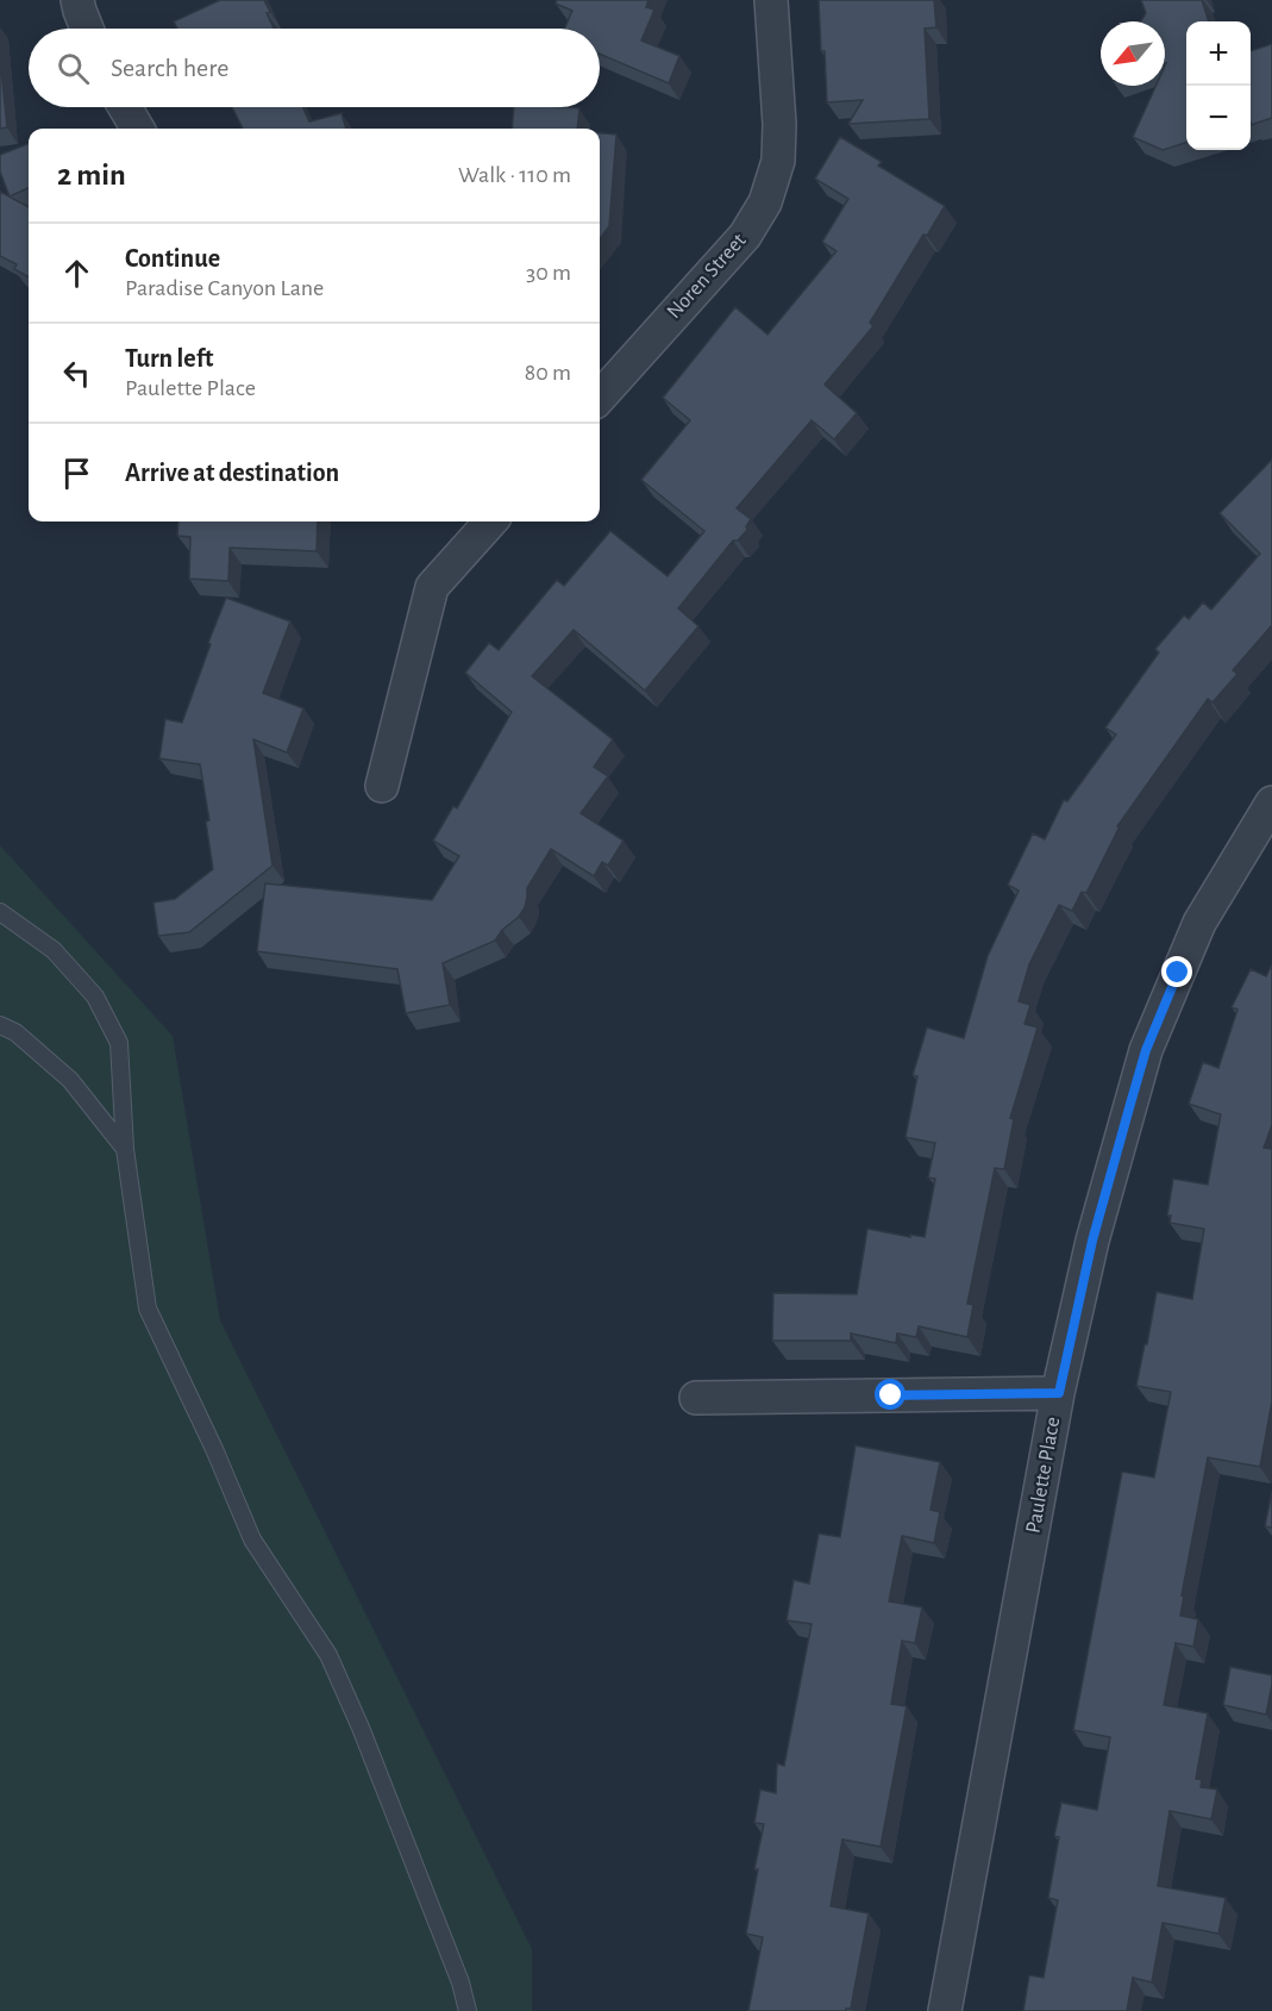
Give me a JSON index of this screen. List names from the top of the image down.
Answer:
{
  "streets": {
    "street": ["Noren Street", "Paulette Place"]
  },
  "north": "bottom left",
  "page": {
    "map_buttons": ["+", "−"],
    "search": "Search here",
    "heading": ["2 min", "Walk · 110 m"],
    "list": [
      ["Continue", "Paradise Canyon Lane", "30 m"],
      ["Turn left", "Paulette Place", "80 m"],
      "Arrive at destination"
    ]
  }
}
